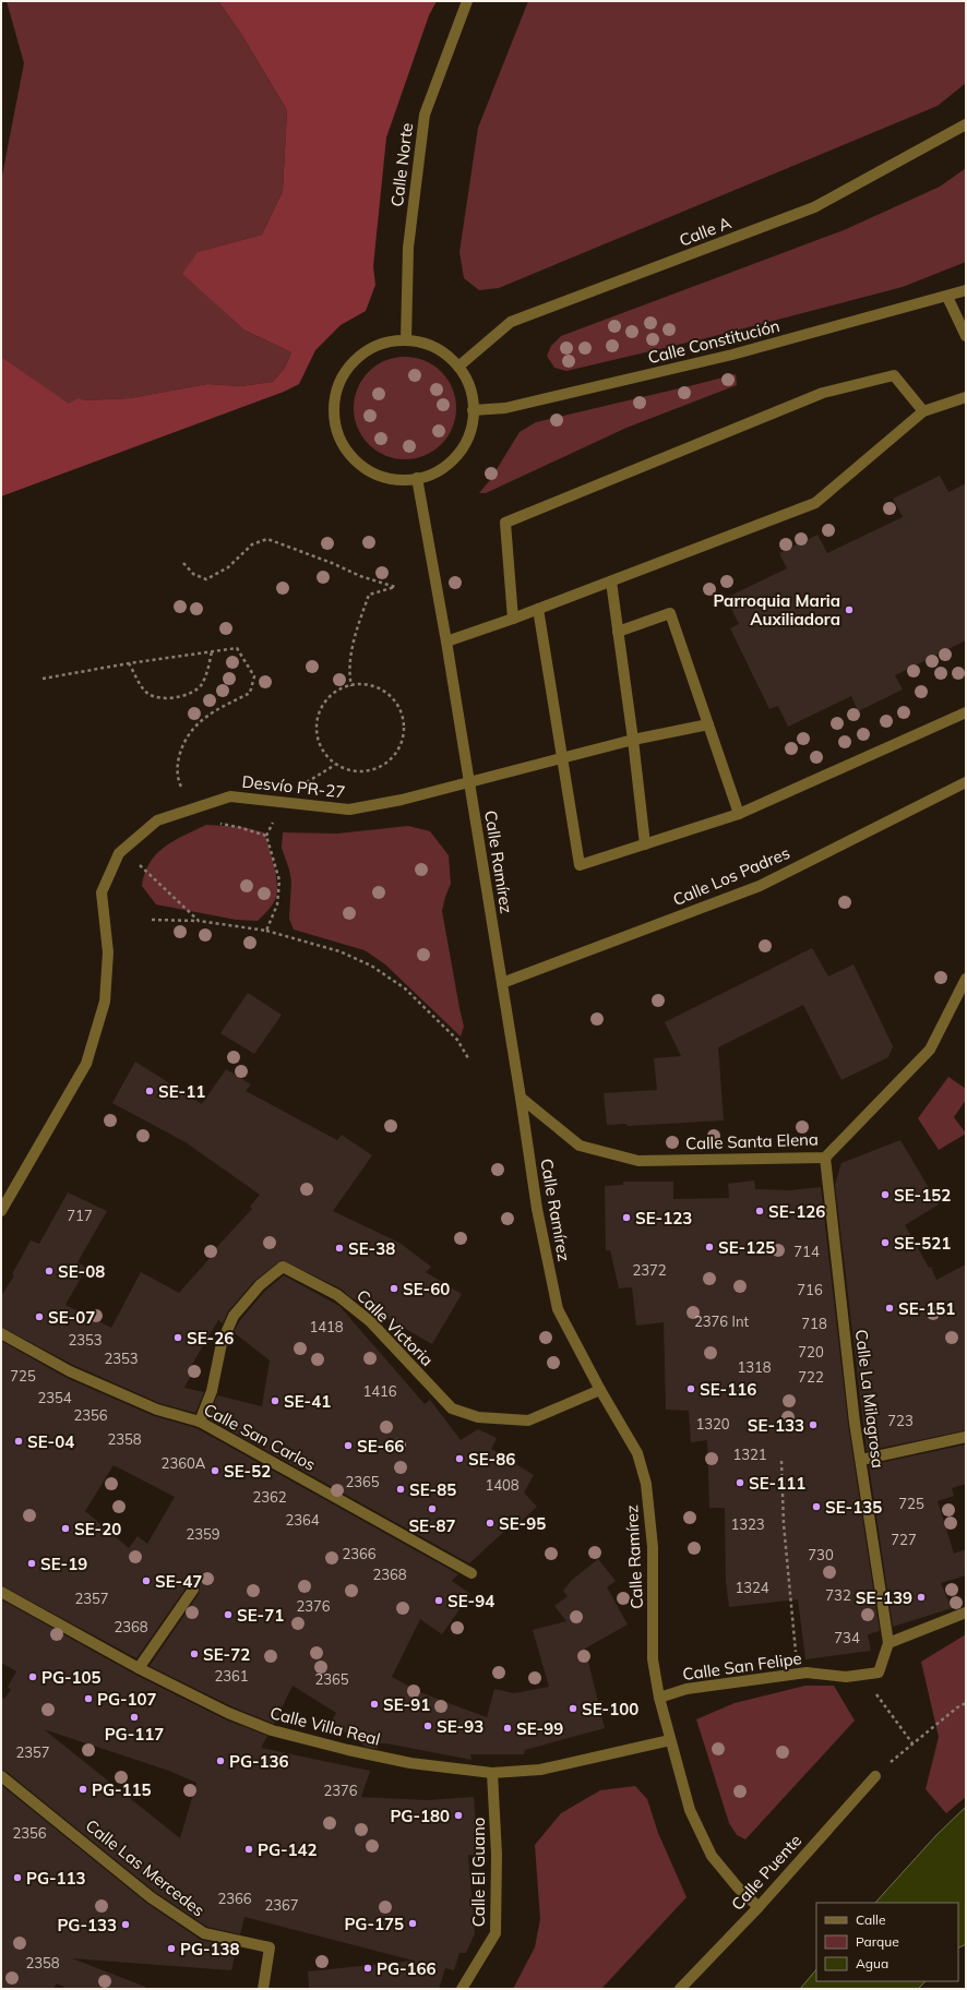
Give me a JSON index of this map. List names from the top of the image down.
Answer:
{
  "streets": {
    "street": [
      "Calle Norte",
      "Calle A",
      "Calle Constitución",
      "Desvío PR-27",
      "Calle Ramírez",
      "Calle Los Padres",
      "Calle Santa Elena",
      "Calle Victoria",
      "Calle La Milagrosa",
      "Calle San Carlos",
      "Calle San Felipe",
      "Calle Villa Real",
      "Calle Las Mercedes",
      "Calle El Guano",
      "Calle Puente"
    ]
  },
  "crossings": [
    ["Calle Norte", "Calle A"],
    ["Calle Norte", "Calle Constitución"],
    ["Calle Norte", "Calle Ramírez"],
    ["Calle A", "Calle Constitución"],
    ["Calle A", "Calle Ramírez"],
    ["Calle Constitución", "Calle Ramírez"],
    ["Desvío PR-27", "Calle Ramírez"],
    ["Calle Ramírez", "Calle Los Padres"],
    ["Calle Ramírez", "Calle Santa Elena"],
    ["Calle Ramírez", "Calle Victoria"],
    ["Calle Ramírez", "Calle San Felipe"],
    ["Calle Ramírez", "Calle Villa Real"],
    ["Calle Ramírez", "Calle Puente"],
    ["Calle Santa Elena", "Calle La Milagrosa"],
    ["Calle Victoria", "Calle San Carlos"],
    ["Calle La Milagrosa", "Calle San Felipe"],
    ["Calle Villa Real", "Calle El Guano"]
  ],
  "places": [
    "Parroquia Maria Auxiliadora",
    "SE-11",
    "SE-152",
    "SE-126",
    "SE-123",
    "SE-521",
    "SE-125",
    "SE-38",
    "SE-08",
    "SE-60",
    "SE-151",
    "SE-07",
    "SE-26",
    "SE-116",
    "SE-41",
    "SE-133",
    "SE-04",
    "SE-66",
    "SE-86",
    "SE-52",
    "SE-111",
    "SE-85",
    "SE-135",
    "SE-87",
    "SE-95",
    "SE-20",
    "SE-19",
    "SE-47",
    "SE-139",
    "SE-94",
    "SE-71",
    "SE-72",
    "PG-105",
    "PG-107",
    "SE-91",
    "SE-100",
    "PG-117",
    "SE-93",
    "SE-99",
    "PG-136",
    "PG-115",
    "PG-180",
    "PG-142",
    "PG-113",
    "PG-175",
    "PG-133",
    "PG-138",
    "PG-166"
  ],
  "house_numbers": [
    "717",
    "714",
    "2372",
    "716",
    "2376 Int",
    "718",
    "1418",
    "2353",
    "720",
    "2353",
    "1318",
    "725",
    "722",
    "1416",
    "2354",
    "2356",
    "723",
    "1320",
    "2358",
    "1321",
    "2360A",
    "2365",
    "1408",
    "2362",
    "725",
    "2364",
    "1323",
    "2359",
    "727",
    "2366",
    "730",
    "2368",
    "1324",
    "732",
    "2357",
    "2376",
    "2368",
    "734",
    "2361",
    "2365",
    "2357",
    "2376",
    "2356",
    "2366",
    "2367",
    "2358"
  ],
  "legend": ["Calle", "Parque", "Agua"]
}
